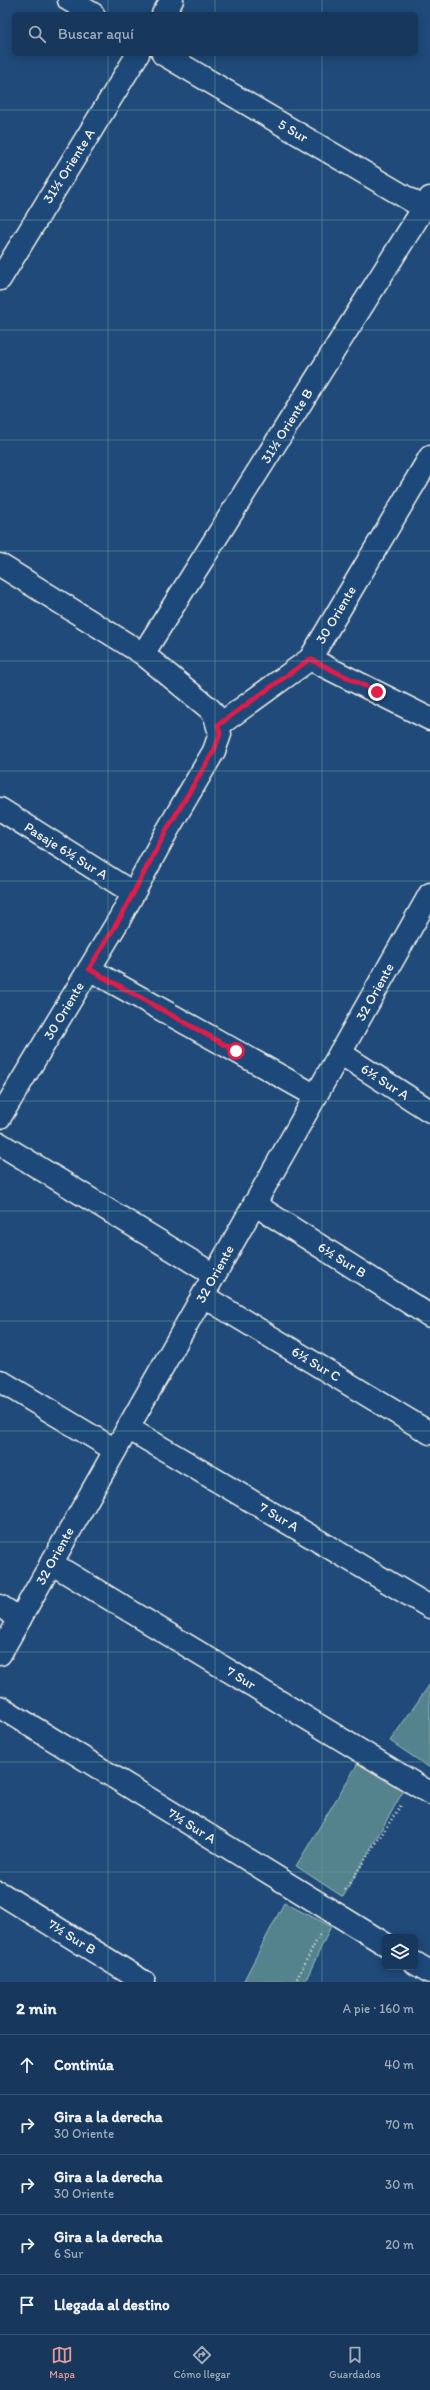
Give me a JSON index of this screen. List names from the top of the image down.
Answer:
{
  "streets": {
    "street": [
      "5 Sur",
      "31½ Oriente A",
      "31½ Oriente B",
      "30 Oriente",
      "Pasaje 6½ Sur A",
      "32 Oriente",
      "6½ Sur A",
      "6½ Sur B",
      "6½ Sur C",
      "7 Sur A",
      "7 Sur",
      "7½ Sur A",
      "7½ Sur B"
    ]
  },
  "crossings": [
    ["5 Sur", "31½ Oriente B"],
    ["30 Oriente", "Pasaje 6½ Sur A"],
    ["32 Oriente", "6½ Sur A"],
    ["32 Oriente", "6½ Sur B"],
    ["32 Oriente", "6½ Sur C"],
    ["32 Oriente", "7 Sur A"],
    ["32 Oriente", "7 Sur"]
  ],
  "page": {
    "search": "Buscar aquí",
    "heading": ["2 min", "A pie · 160 m"],
    "list": [
      ["Continúa", "40 m"],
      ["Gira a la derecha", "30 Oriente", "70 m"],
      ["Gira a la derecha", "30 Oriente", "30 m"],
      ["Gira a la derecha", "6 Sur", "20 m"],
      "Llegada al destino"
    ],
    "nav": ["Mapa", "Cómo llegar", "Guardados"]
  }
}
